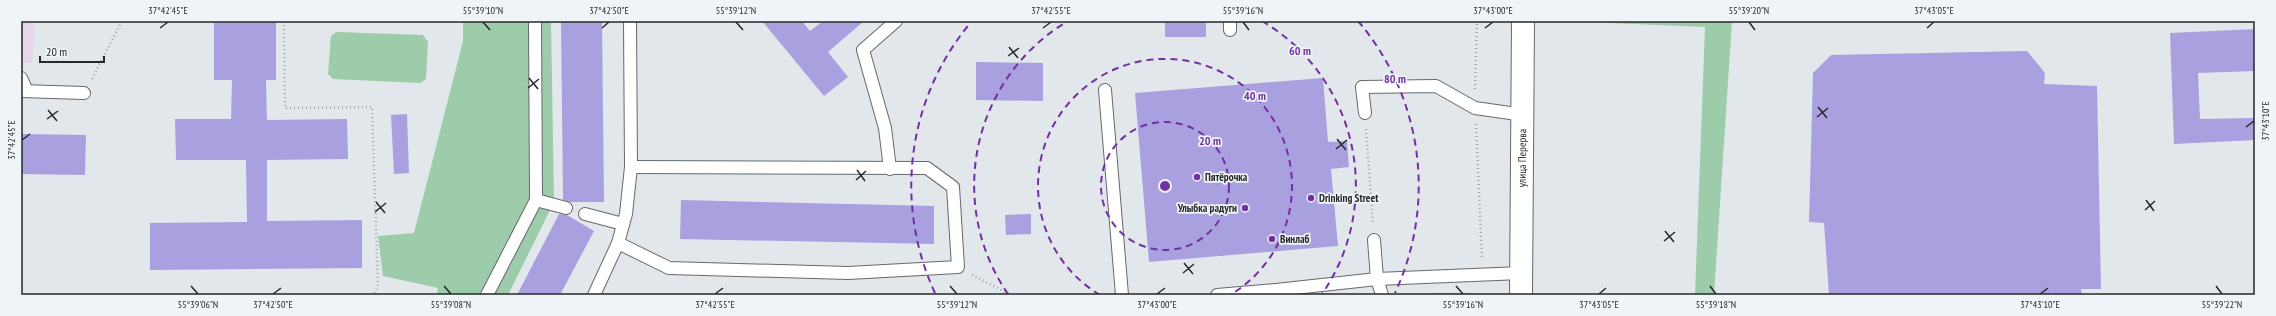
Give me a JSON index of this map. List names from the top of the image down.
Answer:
{
  "streets": {
    "street": ["улица Перерва"]
  },
  "places": [
    "Пятёрочка",
    "Drinking Street",
    "Улыбка радуги",
    "Винлаб"
  ],
  "scale_bar": "20 m",
  "coordinates": [
    "37°42'45\"E",
    "55°39'10\"N",
    "37°42'50\"E",
    "55°39'12\"N",
    "37°42'55\"E",
    "55°39'16\"N",
    "37°43'00\"E",
    "55°39'20\"N",
    "37°43'05\"E",
    "37°43'10\"E",
    "55°39'06\"N",
    "55°39'08\"N",
    "55°39'18\"N",
    "55°39'22\"N"
  ],
  "rings": [
    "60 m",
    "80 m",
    "40 m",
    "20 m"
  ]
}
